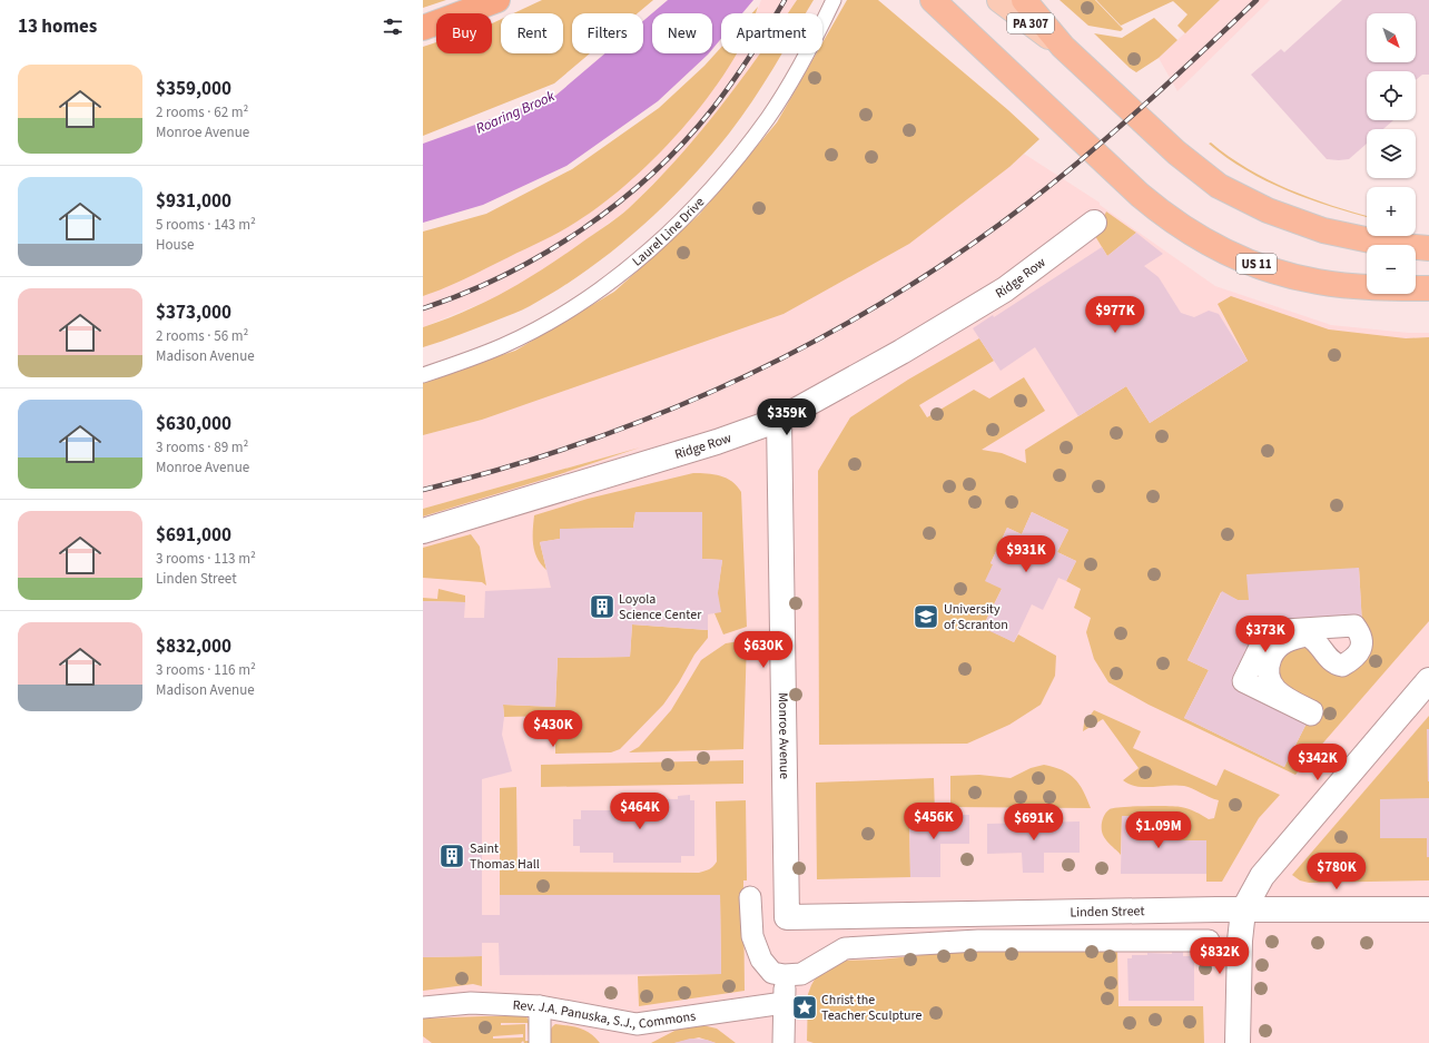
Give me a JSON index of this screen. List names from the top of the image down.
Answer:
{
  "streets": {
    "highway": ["US 11"],
    "main road": ["PA 307"],
    "street": [
      "Ridge Row",
      "Monroe Avenue",
      "Linden Street",
      "Rev. J.A. Panuska, S.J., Commons"
    ],
    "lane": ["Laurel Line Drive"]
  },
  "crossings": [
    ["Ridge Row", "Monroe Avenue"],
    ["Monroe Avenue", "Linden Street"]
  ],
  "water": ["Roaring Brook"],
  "places": {
    "building": ["Loyola Science Center", "Saint Thomas Hall"],
    "school or university": ["University of Scranton"],
    "place": ["Christ the Teacher Sculpture"]
  },
  "north": "bottom right",
  "page": {
    "heading": "13 homes",
    "map_buttons": ["+", "−"],
    "chip": [
      "Buy",
      "Rent",
      "Filters",
      "New",
      "Apartment"
    ],
    "list": [
      {
        "name": "$359,000",
        "note": "2 rooms · 62 m² · Monroe Avenue"
      },
      {
        "name": "$931,000",
        "note": "5 rooms · 143 m² · House"
      },
      {
        "name": "$373,000",
        "note": "2 rooms · 56 m² · Madison Avenue"
      },
      {
        "name": "$630,000",
        "note": "3 rooms · 89 m² · Monroe Avenue"
      },
      {
        "name": "$691,000",
        "note": "3 rooms · 113 m² · Linden Street"
      },
      {
        "name": "$832,000",
        "note": "3 rooms · 116 m² · Madison Avenue"
      }
    ],
    "price": [
      "$977K",
      "$359K",
      "$931K",
      "$373K",
      "$630K",
      "$430K",
      "$342K",
      "$464K",
      "$456K",
      "$691K",
      "$1.09M",
      "$780K",
      "$832K"
    ]
  }
}
